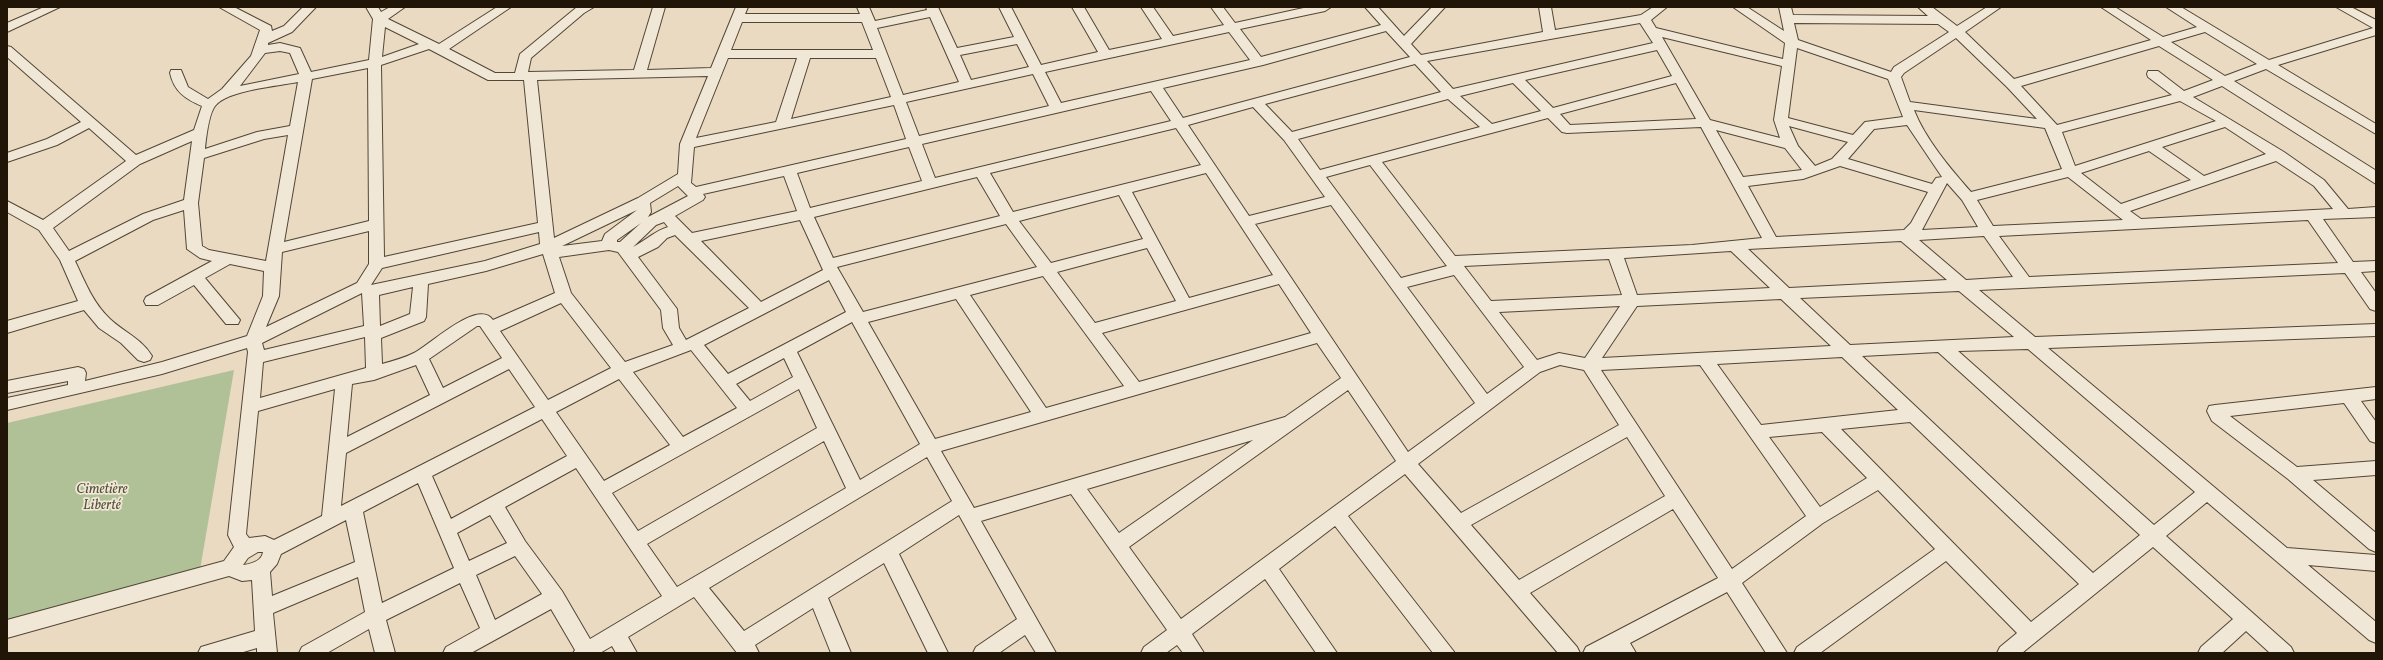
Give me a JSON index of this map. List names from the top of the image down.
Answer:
{
  "parks": ["Cimetière Liberté"]
}
